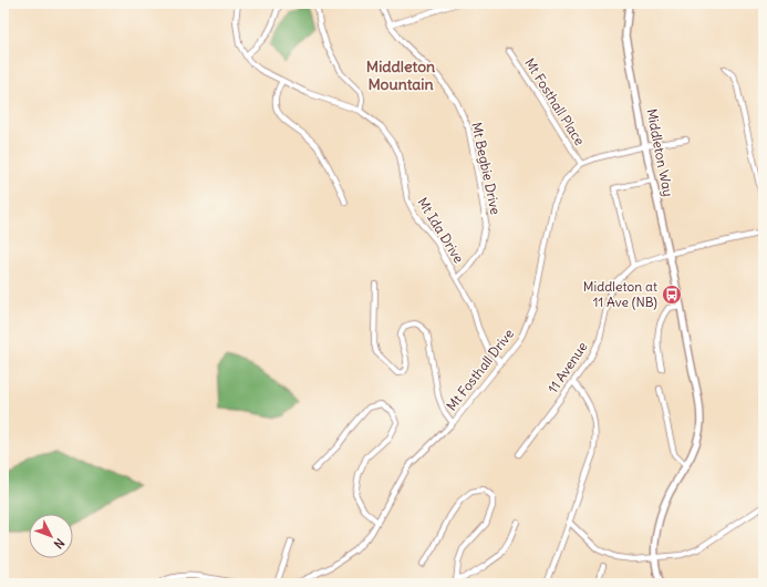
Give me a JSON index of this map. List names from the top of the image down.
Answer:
{
  "streets": {
    "street": [
      "Mt Fosthall Place",
      "Middleton Way",
      "Mt Begbie Drive",
      "Mt Ida Drive",
      "11 Avenue",
      "Mt Fosthall Drive"
    ]
  },
  "crossings": [
    ["Mt Fosthall Place", "Mt Fosthall Drive"],
    ["Middleton Way", "11 Avenue"],
    ["Middleton Way", "Mt Fosthall Drive"],
    ["Mt Begbie Drive", "Mt Ida Drive"],
    ["Mt Ida Drive", "Mt Fosthall Drive"]
  ],
  "districts": ["Middleton Mountain"],
  "places": {
    "bus stop": ["Middleton at 11 Ave (NB)"]
  },
  "north": "bottom right"
}
